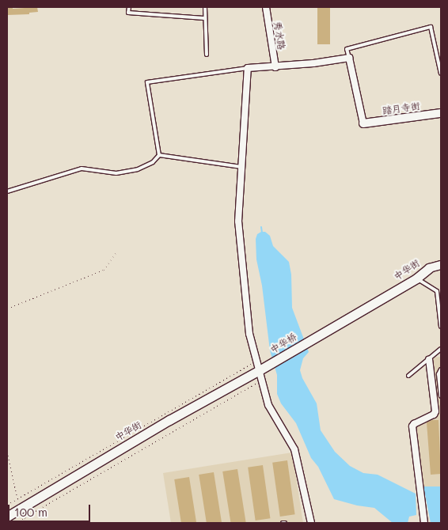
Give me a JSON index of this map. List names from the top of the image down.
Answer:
{
  "streets": {
    "main road": ["中华街", "中华桥"],
    "street": ["秀水路", "踏月寺街"]
  },
  "crossings": [
    ["中华街", "中华桥"]
  ],
  "scale_bar": "100 m"
}
